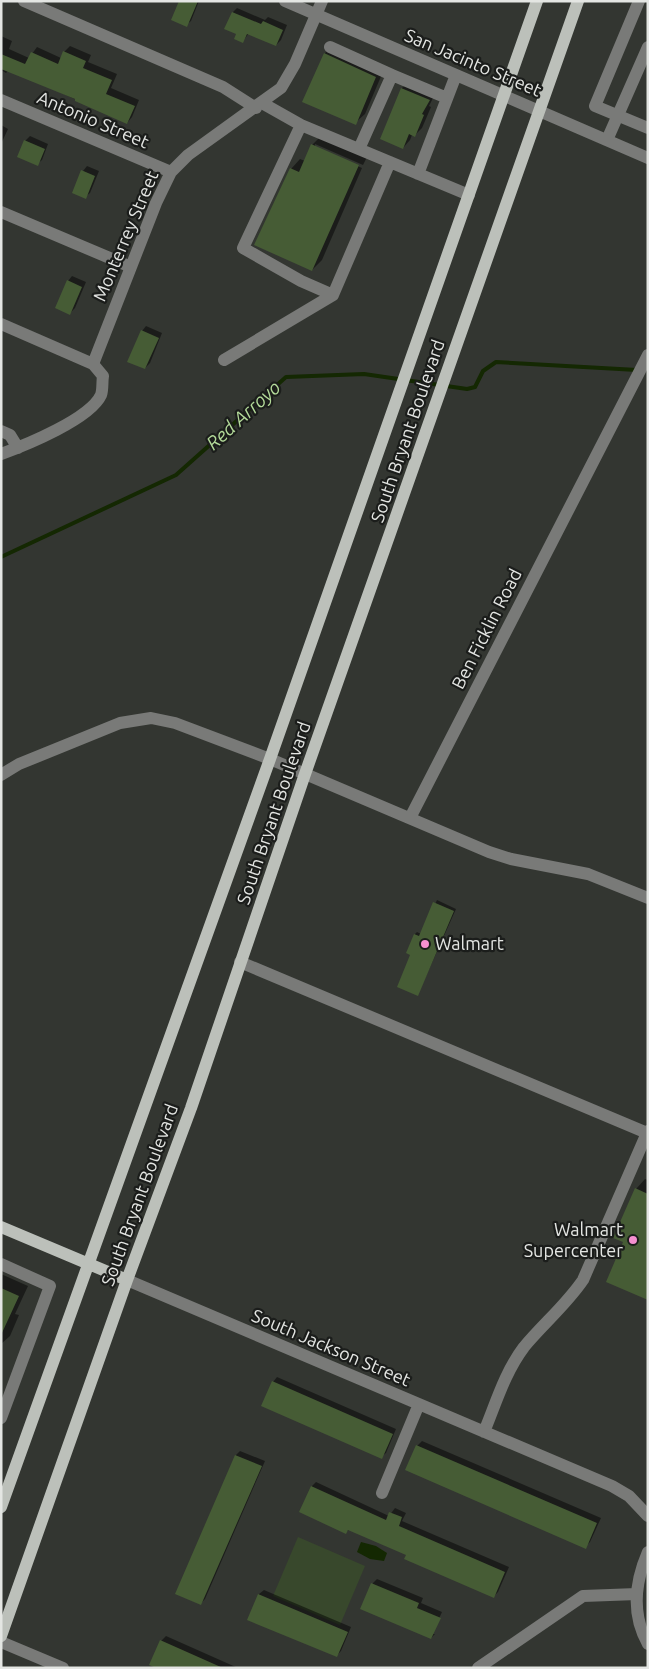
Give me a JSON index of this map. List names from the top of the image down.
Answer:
{
  "streets": {
    "main road": ["South Bryant Boulevard", "South Jackson Street"],
    "street": [
      "San Jacinto Street",
      "Antonio Street",
      "Monterrey Street",
      "Ben Ficklin Road"
    ]
  },
  "crossings": [
    ["San Jacinto Street", "Monterrey Street"],
    ["San Jacinto Street", "South Bryant Boulevard"],
    ["Antonio Street", "Monterrey Street"],
    ["South Bryant Boulevard", "South Jackson Street"]
  ],
  "water": ["Red Arroyo"],
  "places": ["Walmart", "Walmart Supercenter"]
}
